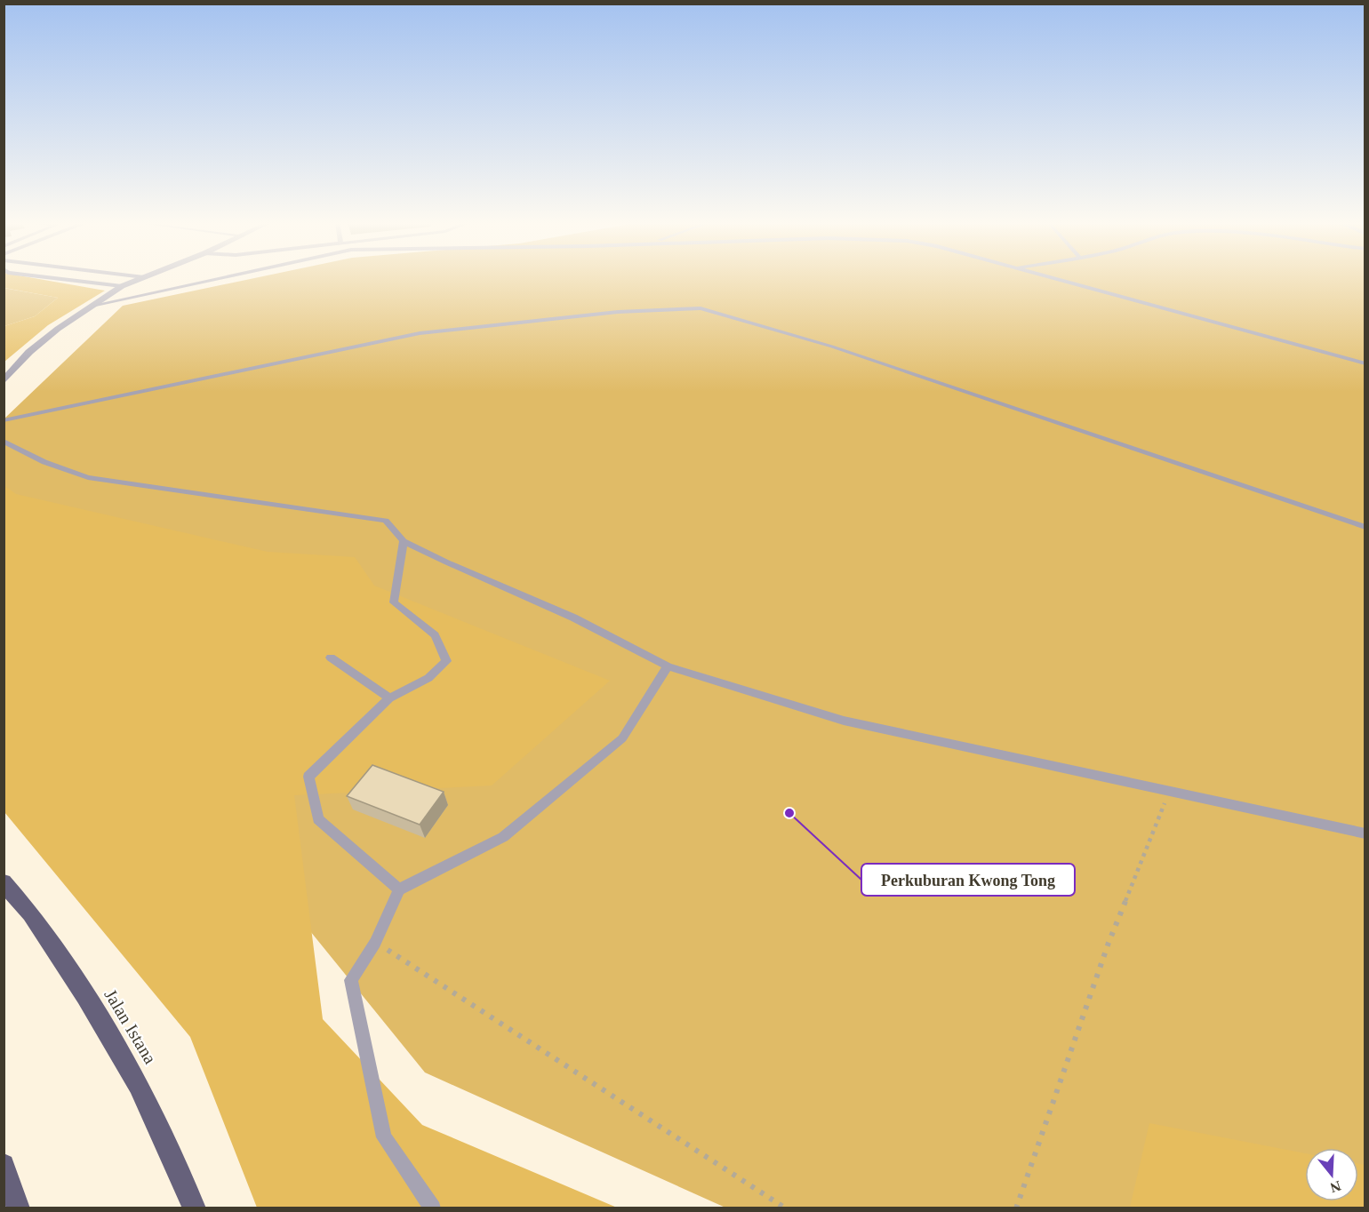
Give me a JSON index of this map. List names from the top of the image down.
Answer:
{
  "streets": {
    "main road": ["Jalan Istana"]
  },
  "places": ["Perkuburan Kwong Tong"],
  "north": "bottom"
}
